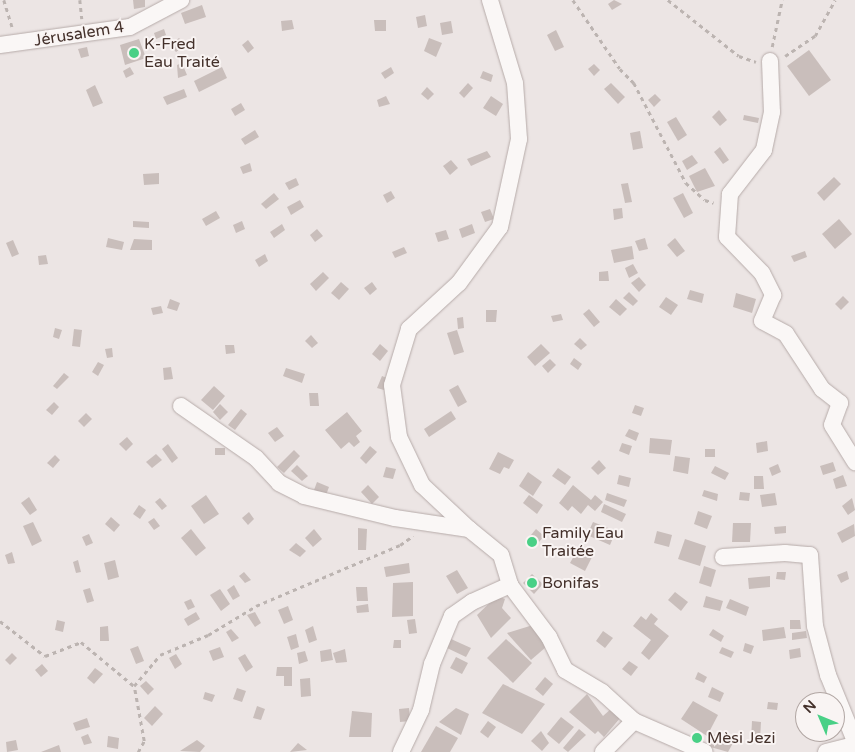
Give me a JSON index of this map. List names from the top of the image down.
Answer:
{
  "streets": {
    "street": ["Jérusalem 4"]
  },
  "places": [
    "K-Fred Eau Traité",
    "Family Eau Traitée",
    "Bonifas",
    "Mèsi Jezi"
  ],
  "north": "top left"
}
